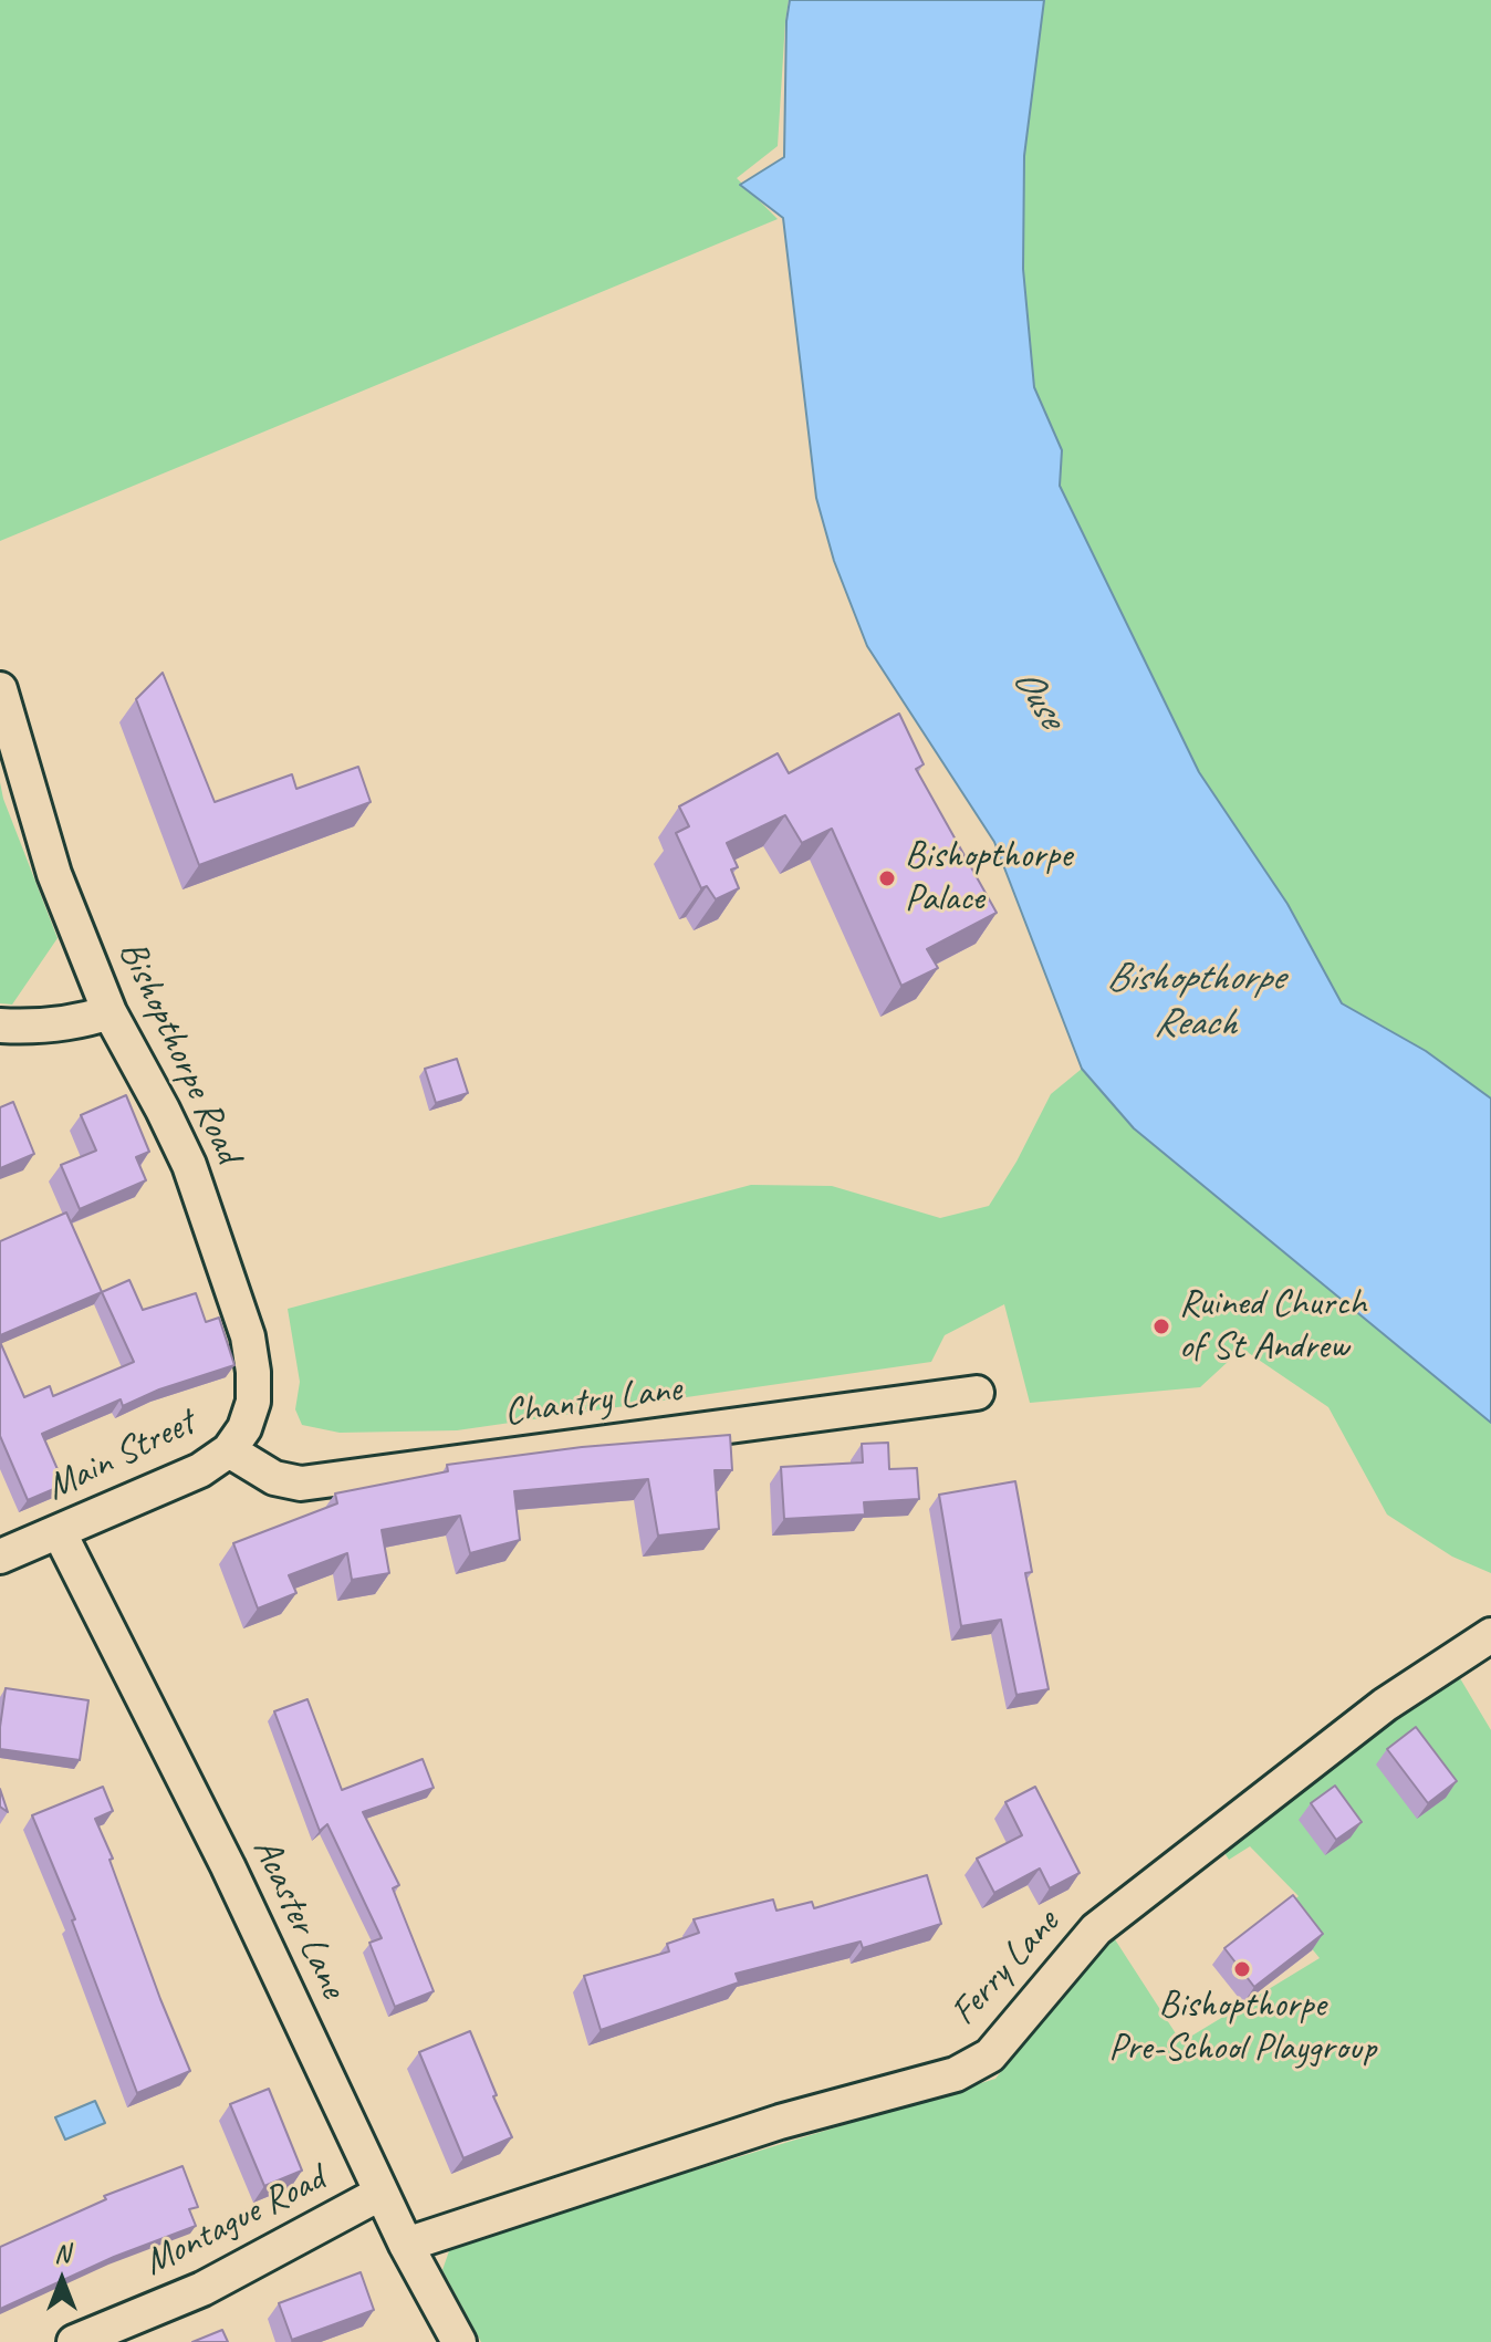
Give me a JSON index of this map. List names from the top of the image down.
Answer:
{
  "streets": {
    "street": [
      "Bishopthorpe Road",
      "Chantry Lane",
      "Main Street",
      "Acaster Lane",
      "Ferry Lane",
      "Montague Road"
    ]
  },
  "crossings": [
    ["Bishopthorpe Road", "Chantry Lane"],
    ["Bishopthorpe Road", "Main Street"],
    ["Chantry Lane", "Main Street"],
    ["Main Street", "Acaster Lane"],
    ["Acaster Lane", "Ferry Lane"],
    ["Acaster Lane", "Montague Road"]
  ],
  "water": ["Ouse", "Bishopthorpe Reach"],
  "places": ["Bishopthorpe Palace", "Ruined Church of St Andrew", "Bishopthorpe Pre-School Playgroup"],
  "north": "top"
}
